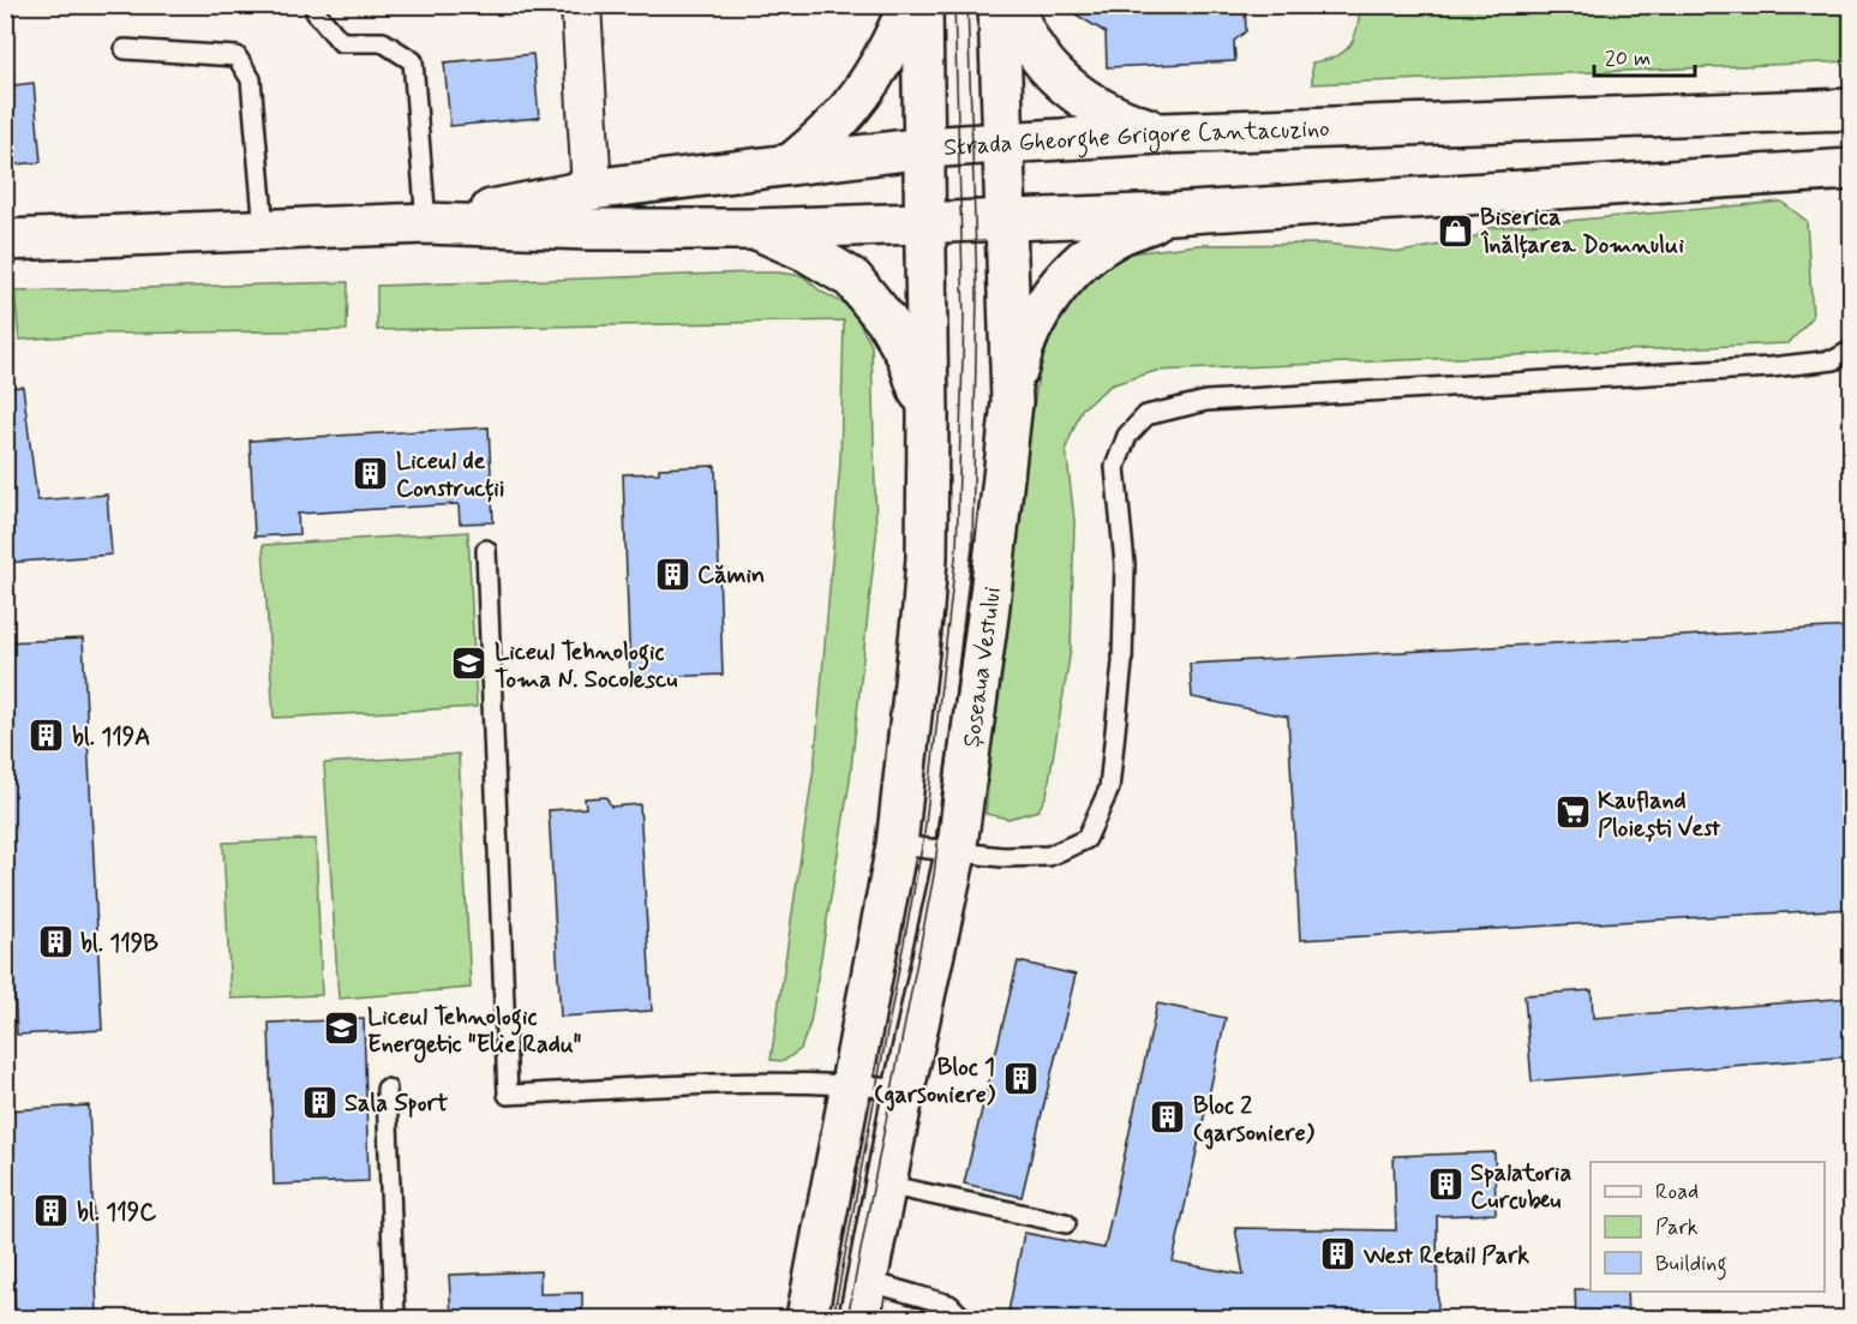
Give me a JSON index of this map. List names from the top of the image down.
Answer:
{
  "streets": {
    "main road": ["Strada Gheorghe Grigore Cantacuzino", "Șoseaua Vestului"]
  },
  "crossings": [
    ["Strada Gheorghe Grigore Cantacuzino", "Șoseaua Vestului"]
  ],
  "places": {
    "shop": ["Biserica Înălțarea Domnului"],
    "building": [
      "Liceul de Construcții",
      "Cămin",
      "bl. 119A",
      "bl. 119B",
      "Bloc 1 (garsoniere)",
      "Sala Sport",
      "Bloc 2 (garsoniere)",
      "Spalatoria Curcubeu",
      "bl. 119C",
      "West Retail Park"
    ],
    "school or university": ["Liceul Tehnologic Toma N. Socolescu", "Liceul Tehnologic Energetic \"Elie Radu\""],
    "supermarket": ["Kaufland Ploiești Vest"]
  },
  "legend": ["Road", "Park", "Building"],
  "scale_bar": "20 m"
}
